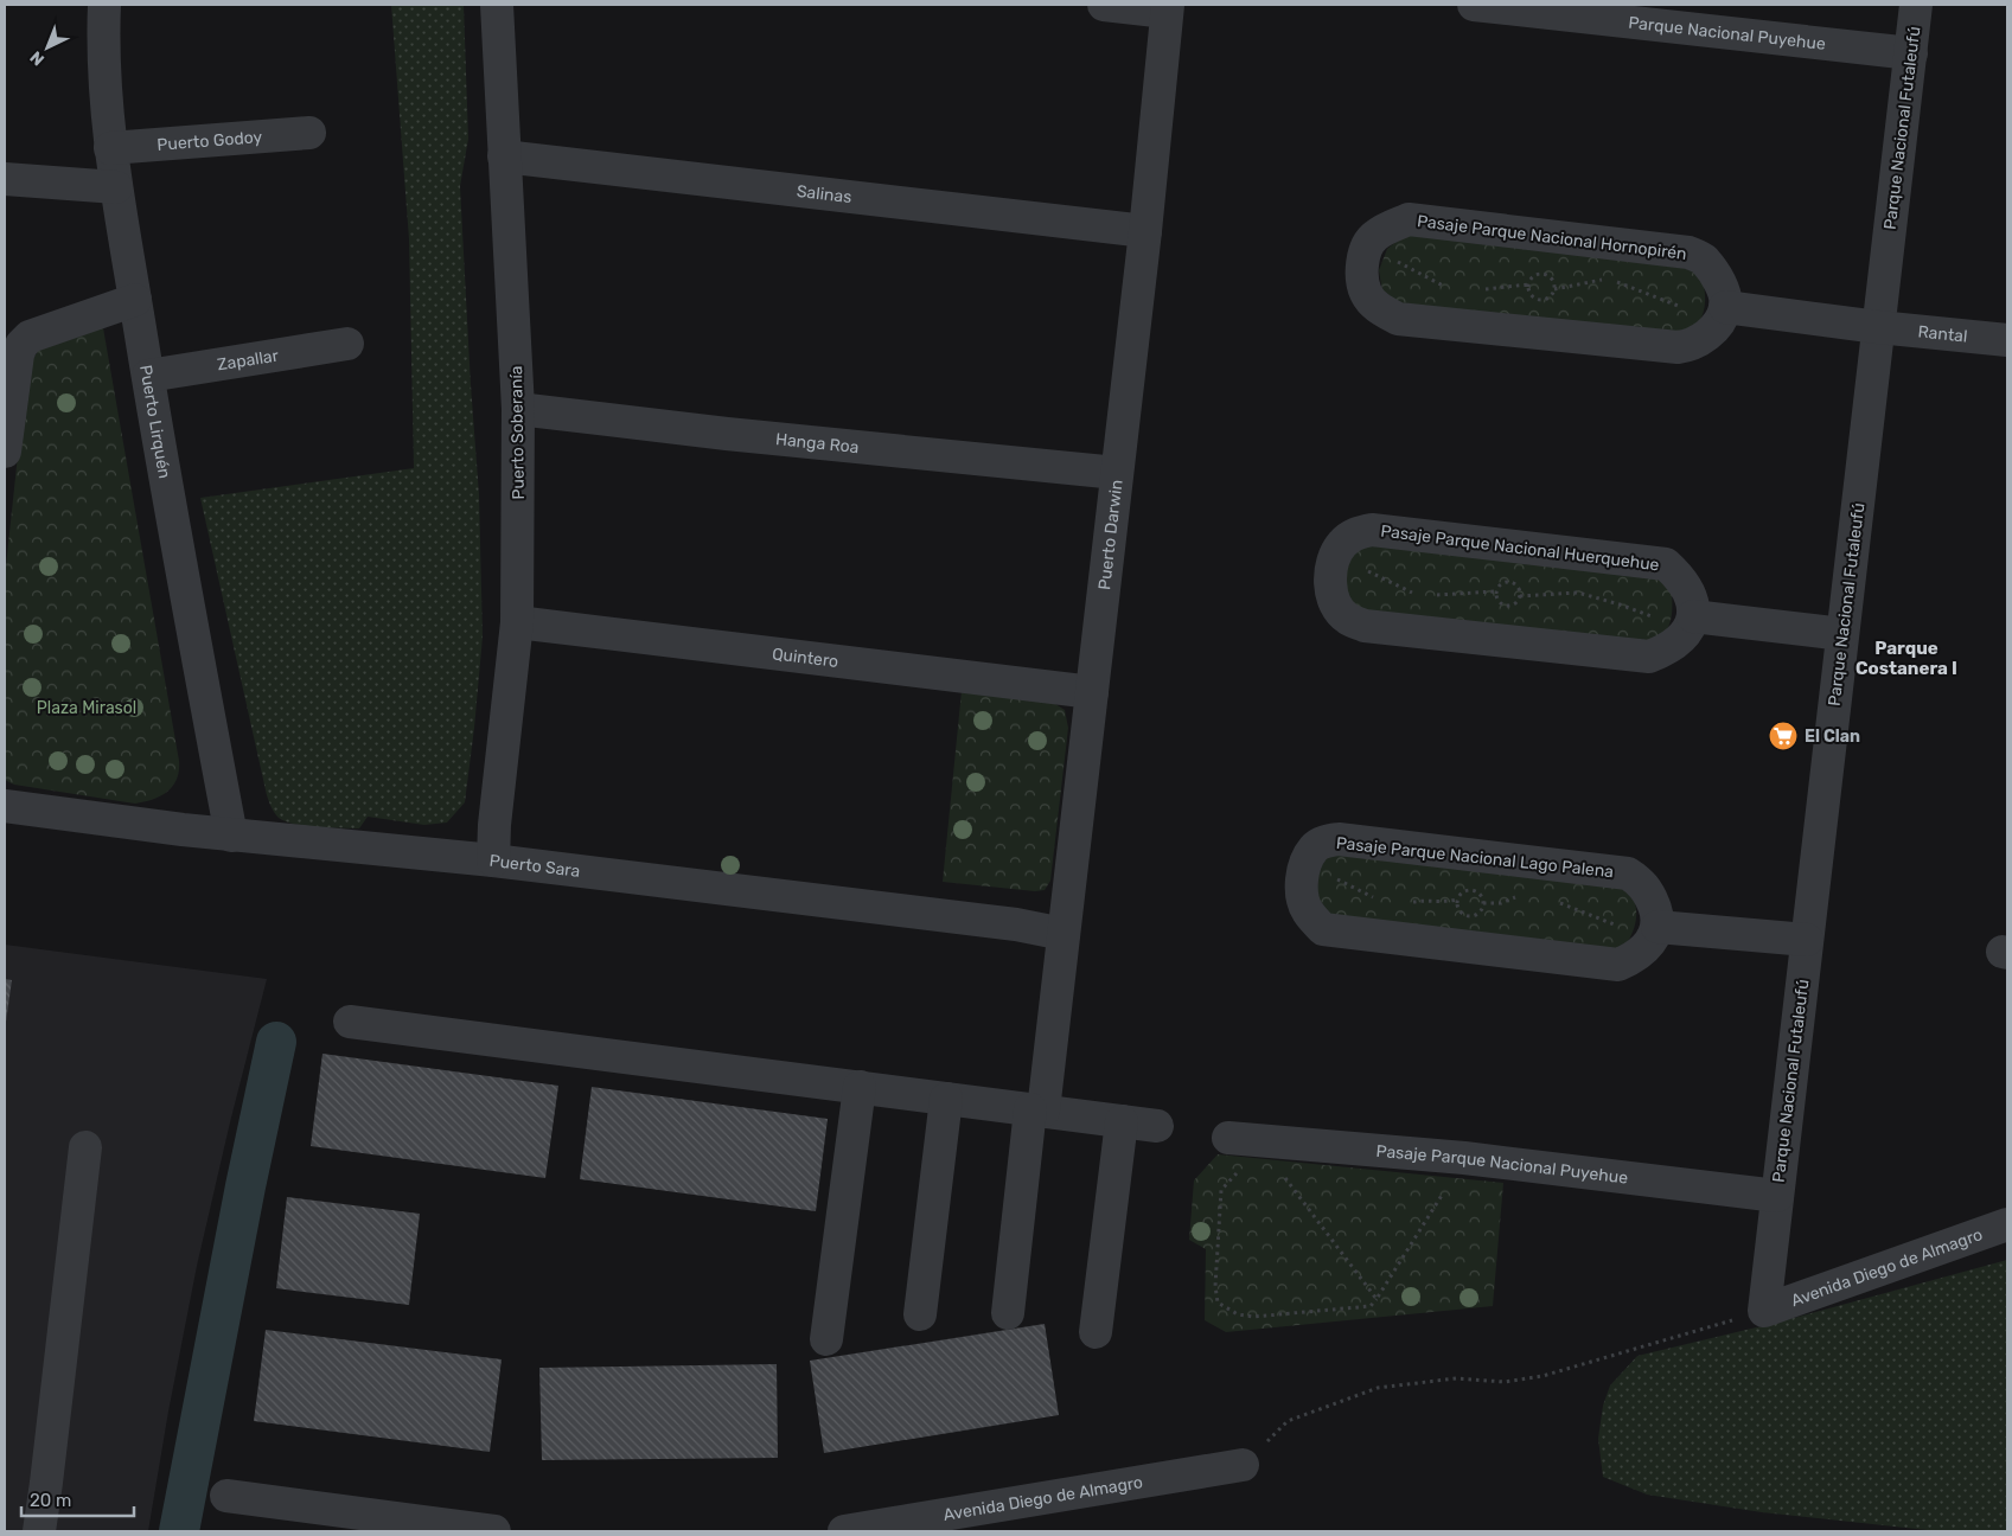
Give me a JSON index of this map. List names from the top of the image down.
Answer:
{
  "streets": {
    "street": [
      "Parque Nacional Puyehue",
      "Parque Nacional Futaleufú",
      "Puerto Godoy",
      "Salinas",
      "Pasaje Parque Nacional Hornopirén",
      "Rantal",
      "Zapallar",
      "Puerto Lirquén",
      "Puerto Soberanía",
      "Hanga Roa",
      "Puerto Darwin",
      "Pasaje Parque Nacional Huerquehue",
      "Quintero",
      "Pasaje Parque Nacional Lago Palena",
      "Puerto Sara",
      "Pasaje Parque Nacional Puyehue",
      "Avenida Diego de Almagro"
    ]
  },
  "crossings": [
    ["Parque Nacional Puyehue", "Parque Nacional Futaleufú"],
    ["Parque Nacional Futaleufú", "Rantal"],
    ["Parque Nacional Futaleufú", "Pasaje Parque Nacional Puyehue"],
    ["Parque Nacional Futaleufú", "Avenida Diego de Almagro"],
    ["Puerto Godoy", "Puerto Lirquén"],
    ["Salinas", "Puerto Soberanía"],
    ["Salinas", "Puerto Darwin"],
    ["Zapallar", "Puerto Lirquén"],
    ["Puerto Lirquén", "Puerto Sara"],
    ["Puerto Soberanía", "Hanga Roa"],
    ["Puerto Soberanía", "Quintero"],
    ["Puerto Soberanía", "Puerto Sara"],
    ["Hanga Roa", "Puerto Darwin"],
    ["Puerto Darwin", "Quintero"],
    ["Puerto Darwin", "Puerto Sara"]
  ],
  "districts": ["Parque Costanera I"],
  "parks": ["Plaza Mirasol"],
  "places": {
    "supermarket": ["El Clan"]
  },
  "scale_bar": "20 m",
  "north": "bottom left"
}
